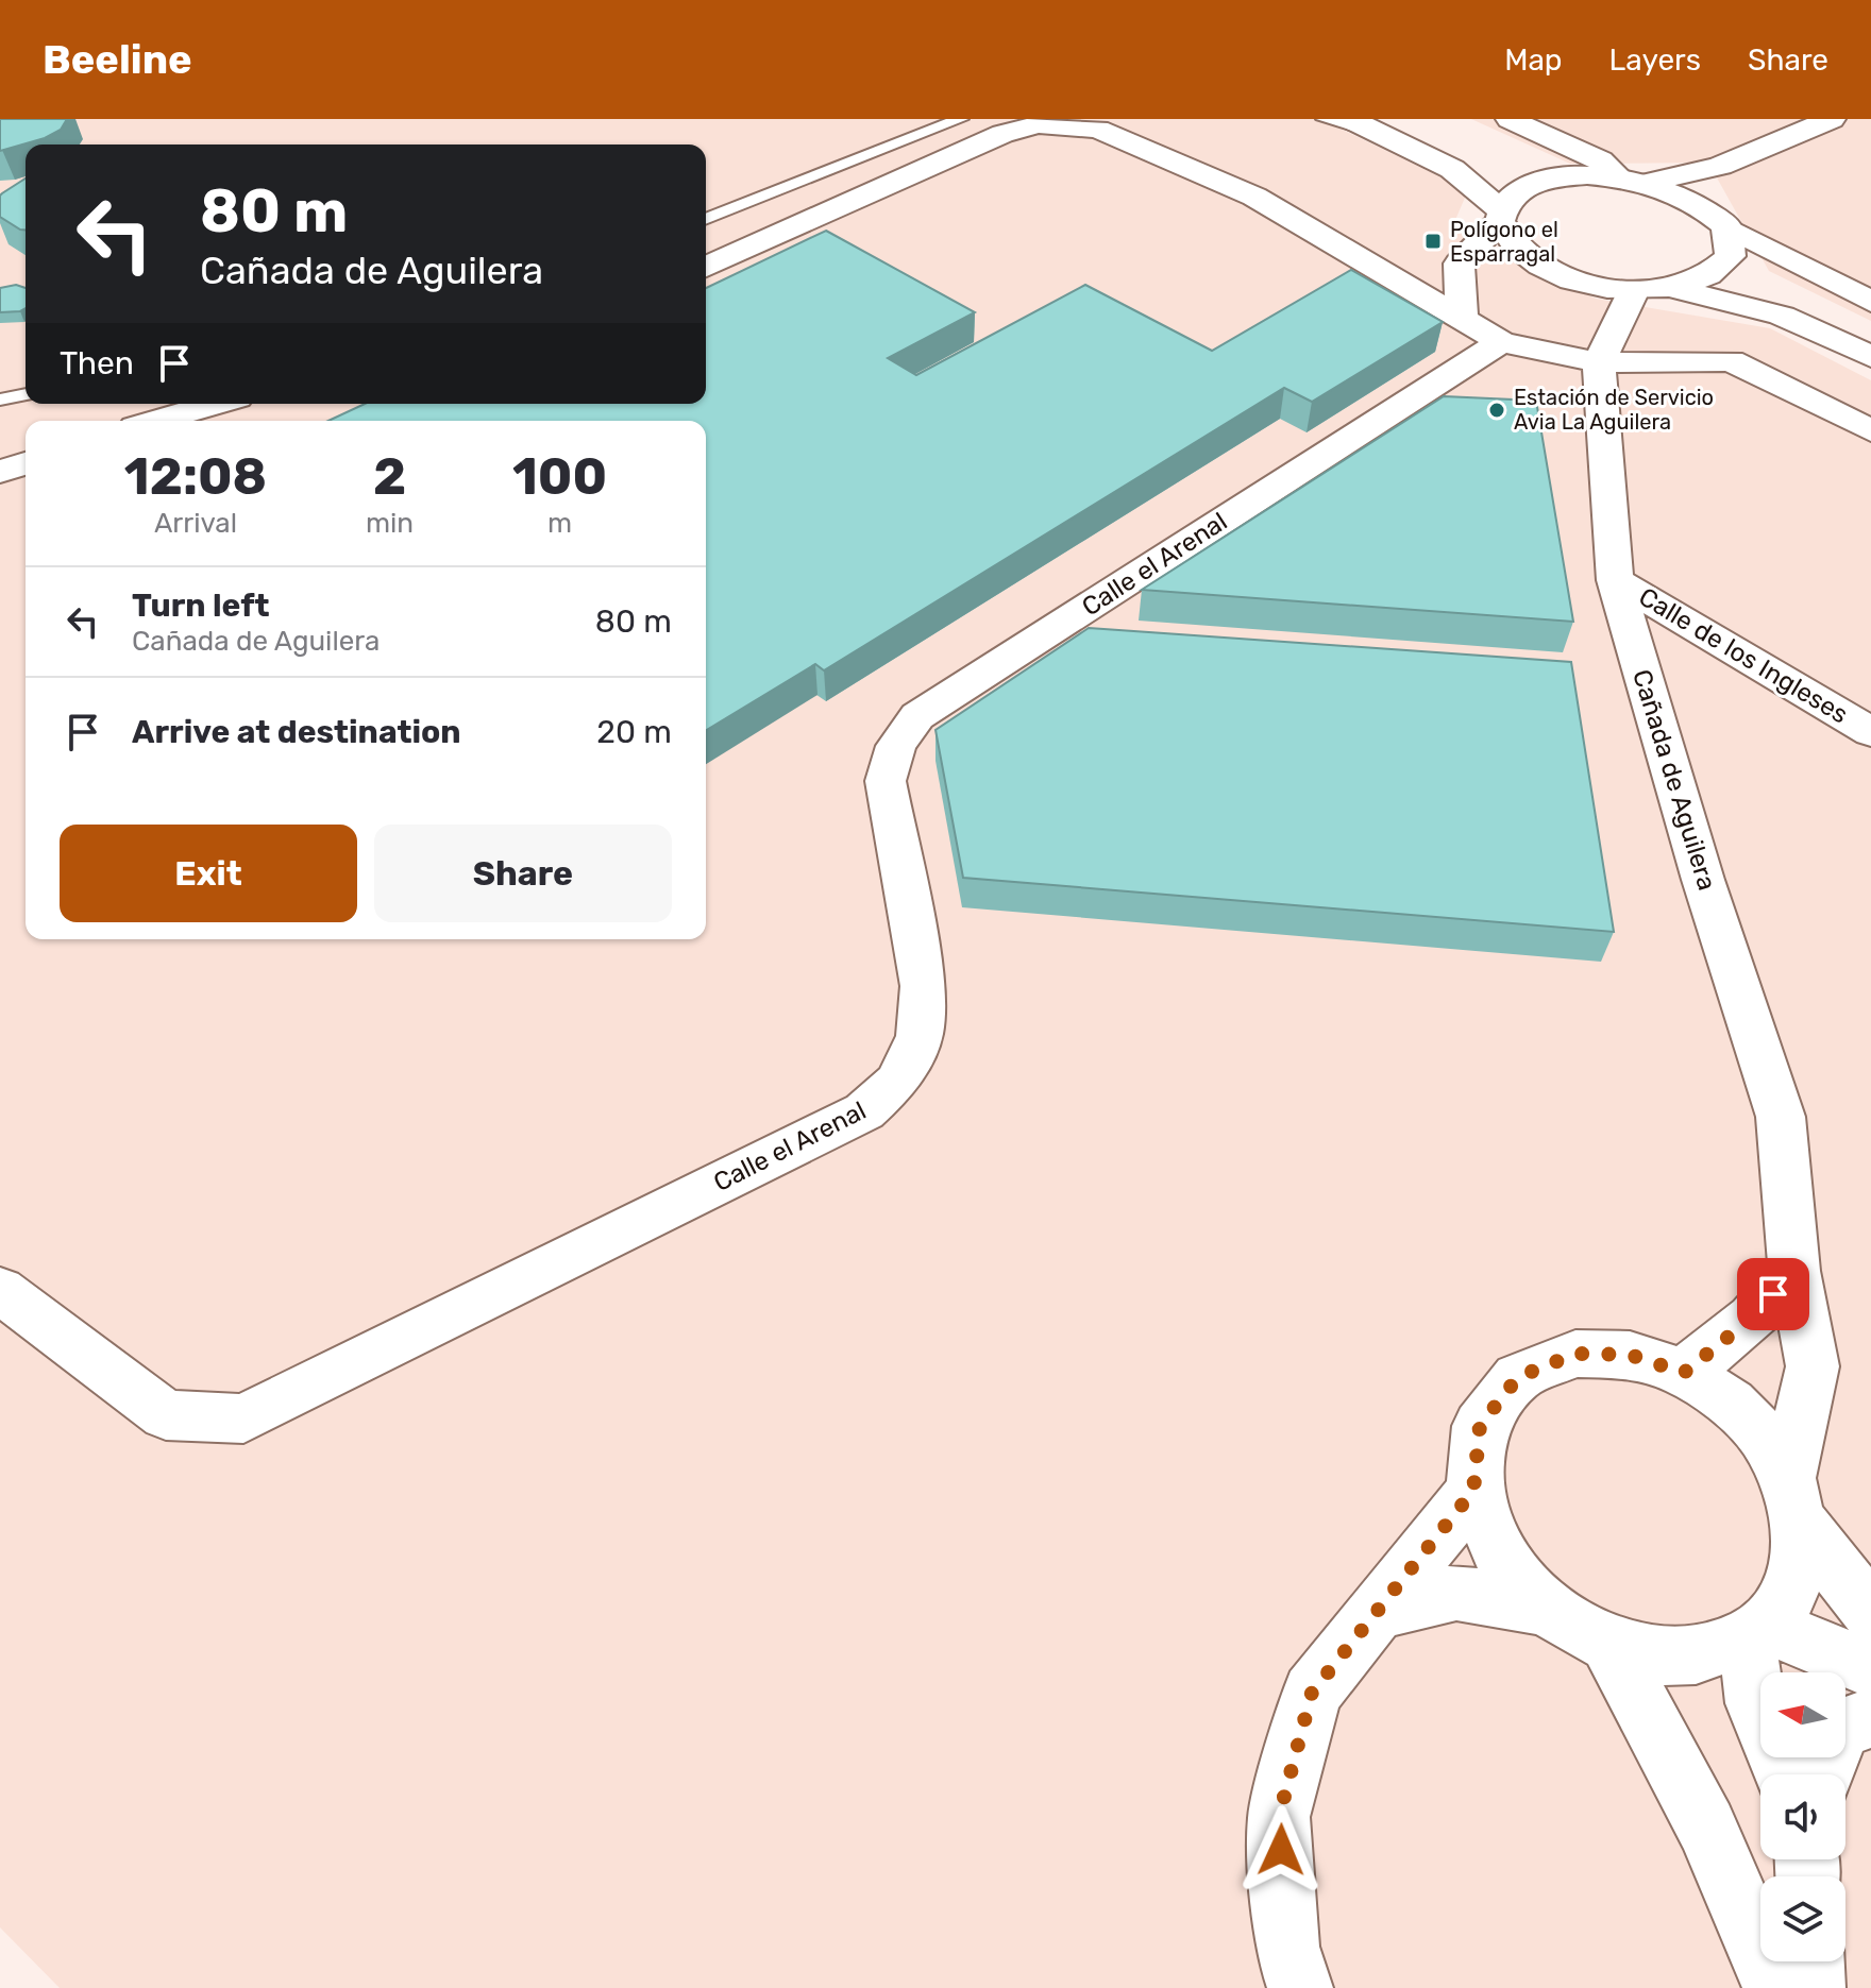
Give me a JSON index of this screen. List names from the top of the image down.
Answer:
{
  "streets": {
    "street": ["Calle el Arenal", "Calle de los Ingleses", "Cañada de Aguilera"]
  },
  "crossings": [
    ["Calle de los Ingleses", "Cañada de Aguilera"]
  ],
  "places": {
    "transit": ["Polígono el Esparragal"],
    "other": ["Estación de Servicio Avia La Aguilera"]
  },
  "north": "left",
  "page": {
    "header": "Beeline",
    "nav": ["Map", "Layers", "Share"],
    "turn": ["80 m", "Cañada de Aguilera"],
    "then": "Then",
    "eta": [
      "12:08",
      "Arrival",
      "2",
      "min",
      "100",
      "m"
    ],
    "list": [
      {
        "name": "Turn left",
        "note": "Cañada de Aguilera",
        "value": "80 m"
      },
      {
        "name": "Arrive at destination",
        "value": "20 m"
      }
    ],
    "buttons": ["Exit", "Share"]
  }
}
